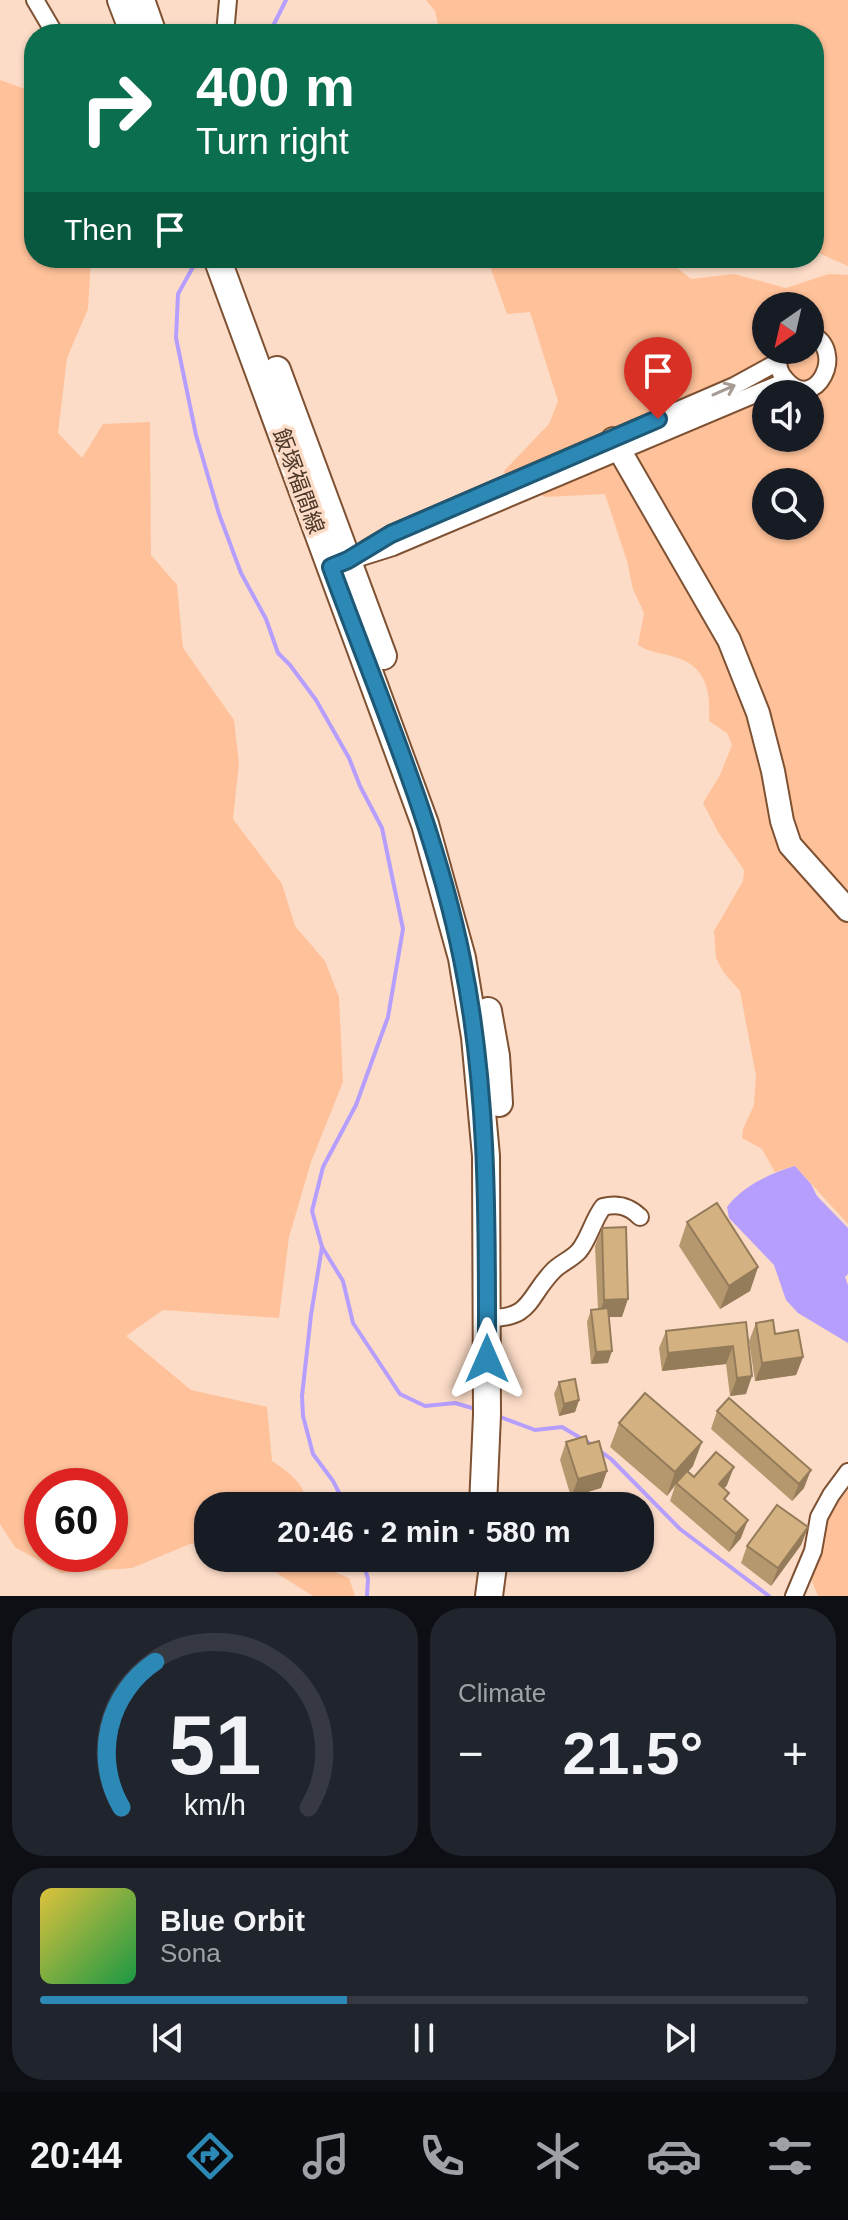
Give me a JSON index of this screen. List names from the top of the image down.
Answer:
{
  "streets": {
    "main road": ["飯塚福間線"]
  },
  "north": "bottom left",
  "page": {
    "turn": ["400 m", "Turn right"],
    "then": "Then",
    "limit": "60",
    "trip": "20:46 · 2 min · 580 m",
    "tile": "Climate",
    "heat": ["−", "21.5°", "+"],
    "song": ["Blue Orbit", "Sona"],
    "tabs": "20:44",
    "gauge": ["51", "km/h"]
  }
}
